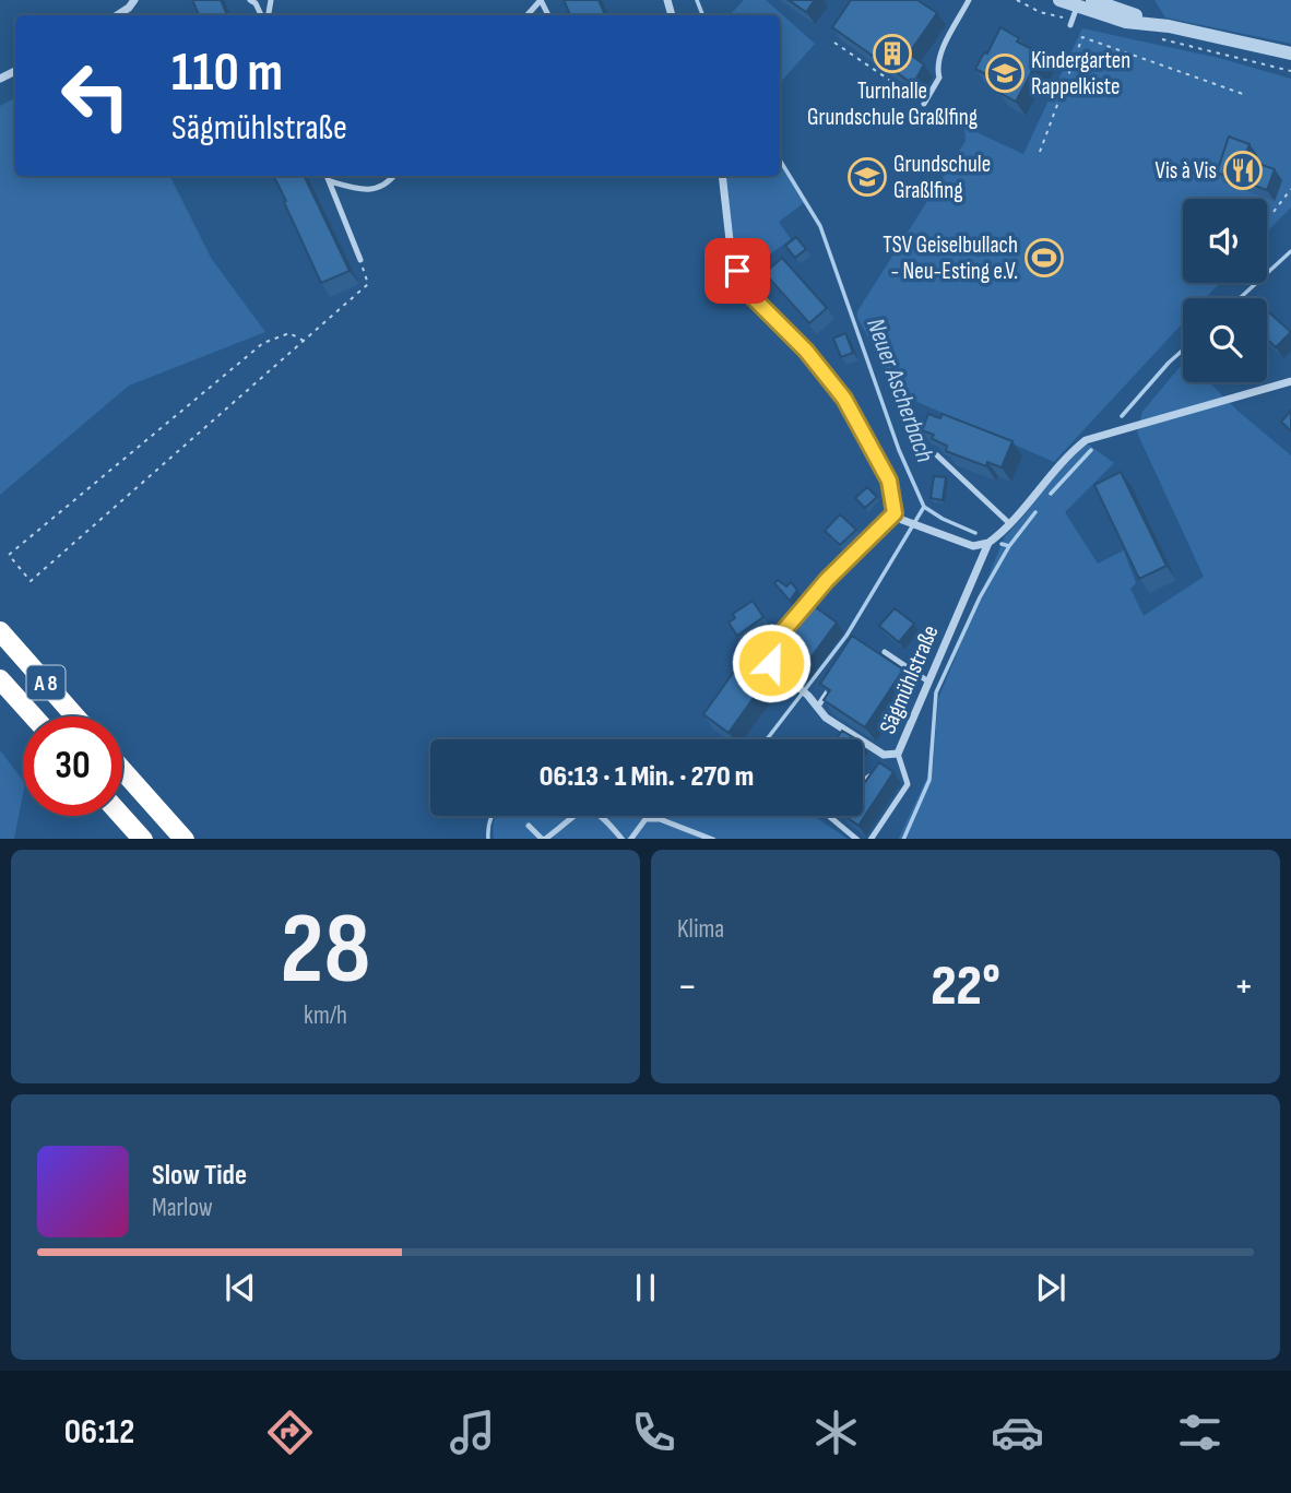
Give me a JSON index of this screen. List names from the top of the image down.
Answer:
{
  "streets": {
    "highway": ["A 8"],
    "street": ["Sägmühlstraße"]
  },
  "water": ["Neuer Ascherbach"],
  "places": {
    "building": ["Turnhalle Grundschule Graßlfing"],
    "school or university": ["Kindergarten Rappelkiste", "Grundschule Graßlfing"],
    "restaurant": ["Vis à Vis"],
    "sports": ["TSV Geiselbullach - Neu-Esting e.V."]
  },
  "page": {
    "turn": ["110 m", "Sägmühlstraße"],
    "limit": "30",
    "trip": "06:13 · 1 Min. · 270 m",
    "tile": [
      ["28", "km/h"],
      "Klima"
    ],
    "heat": ["−", "22°", "+"],
    "song": ["Slow Tide", "Marlow"],
    "tabs": "06:12"
  }
}
